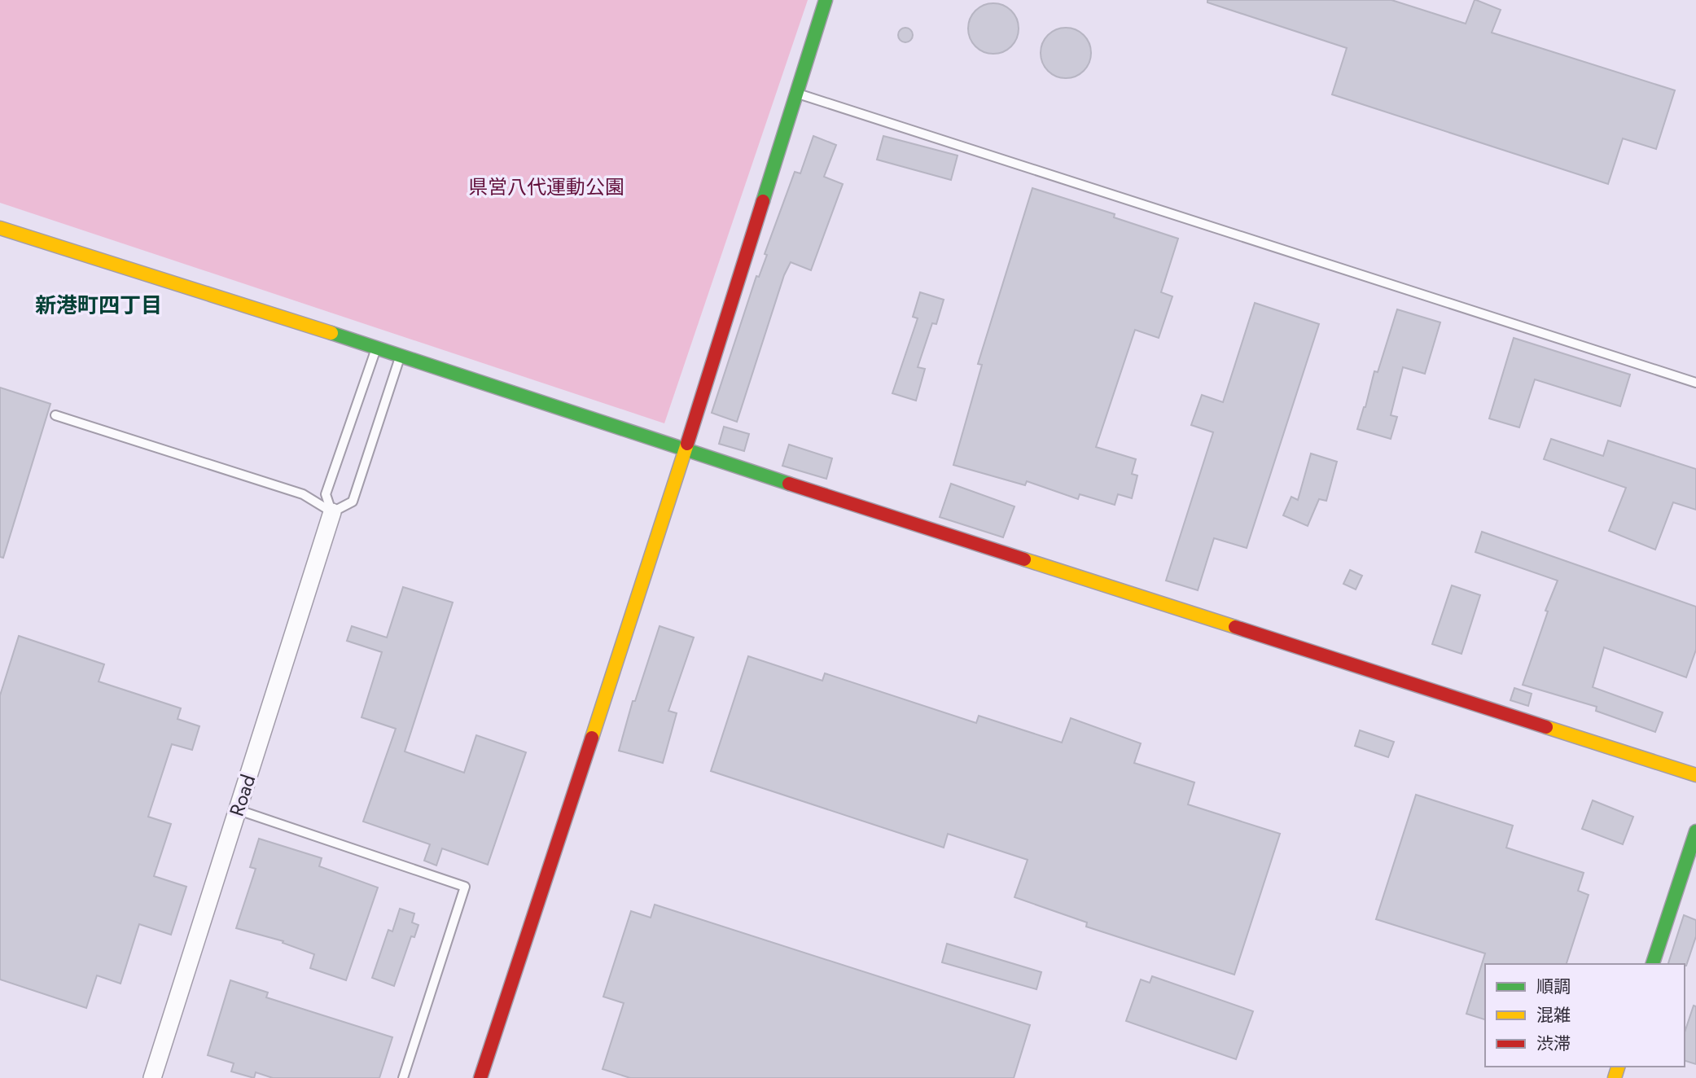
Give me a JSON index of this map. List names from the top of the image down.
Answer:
{
  "streets": {
    "street": ["Road"]
  },
  "districts": ["新港町四丁目"],
  "parks": ["県営八代運動公園"],
  "legend": ["順調", "混雑", "渋滞"]
}
